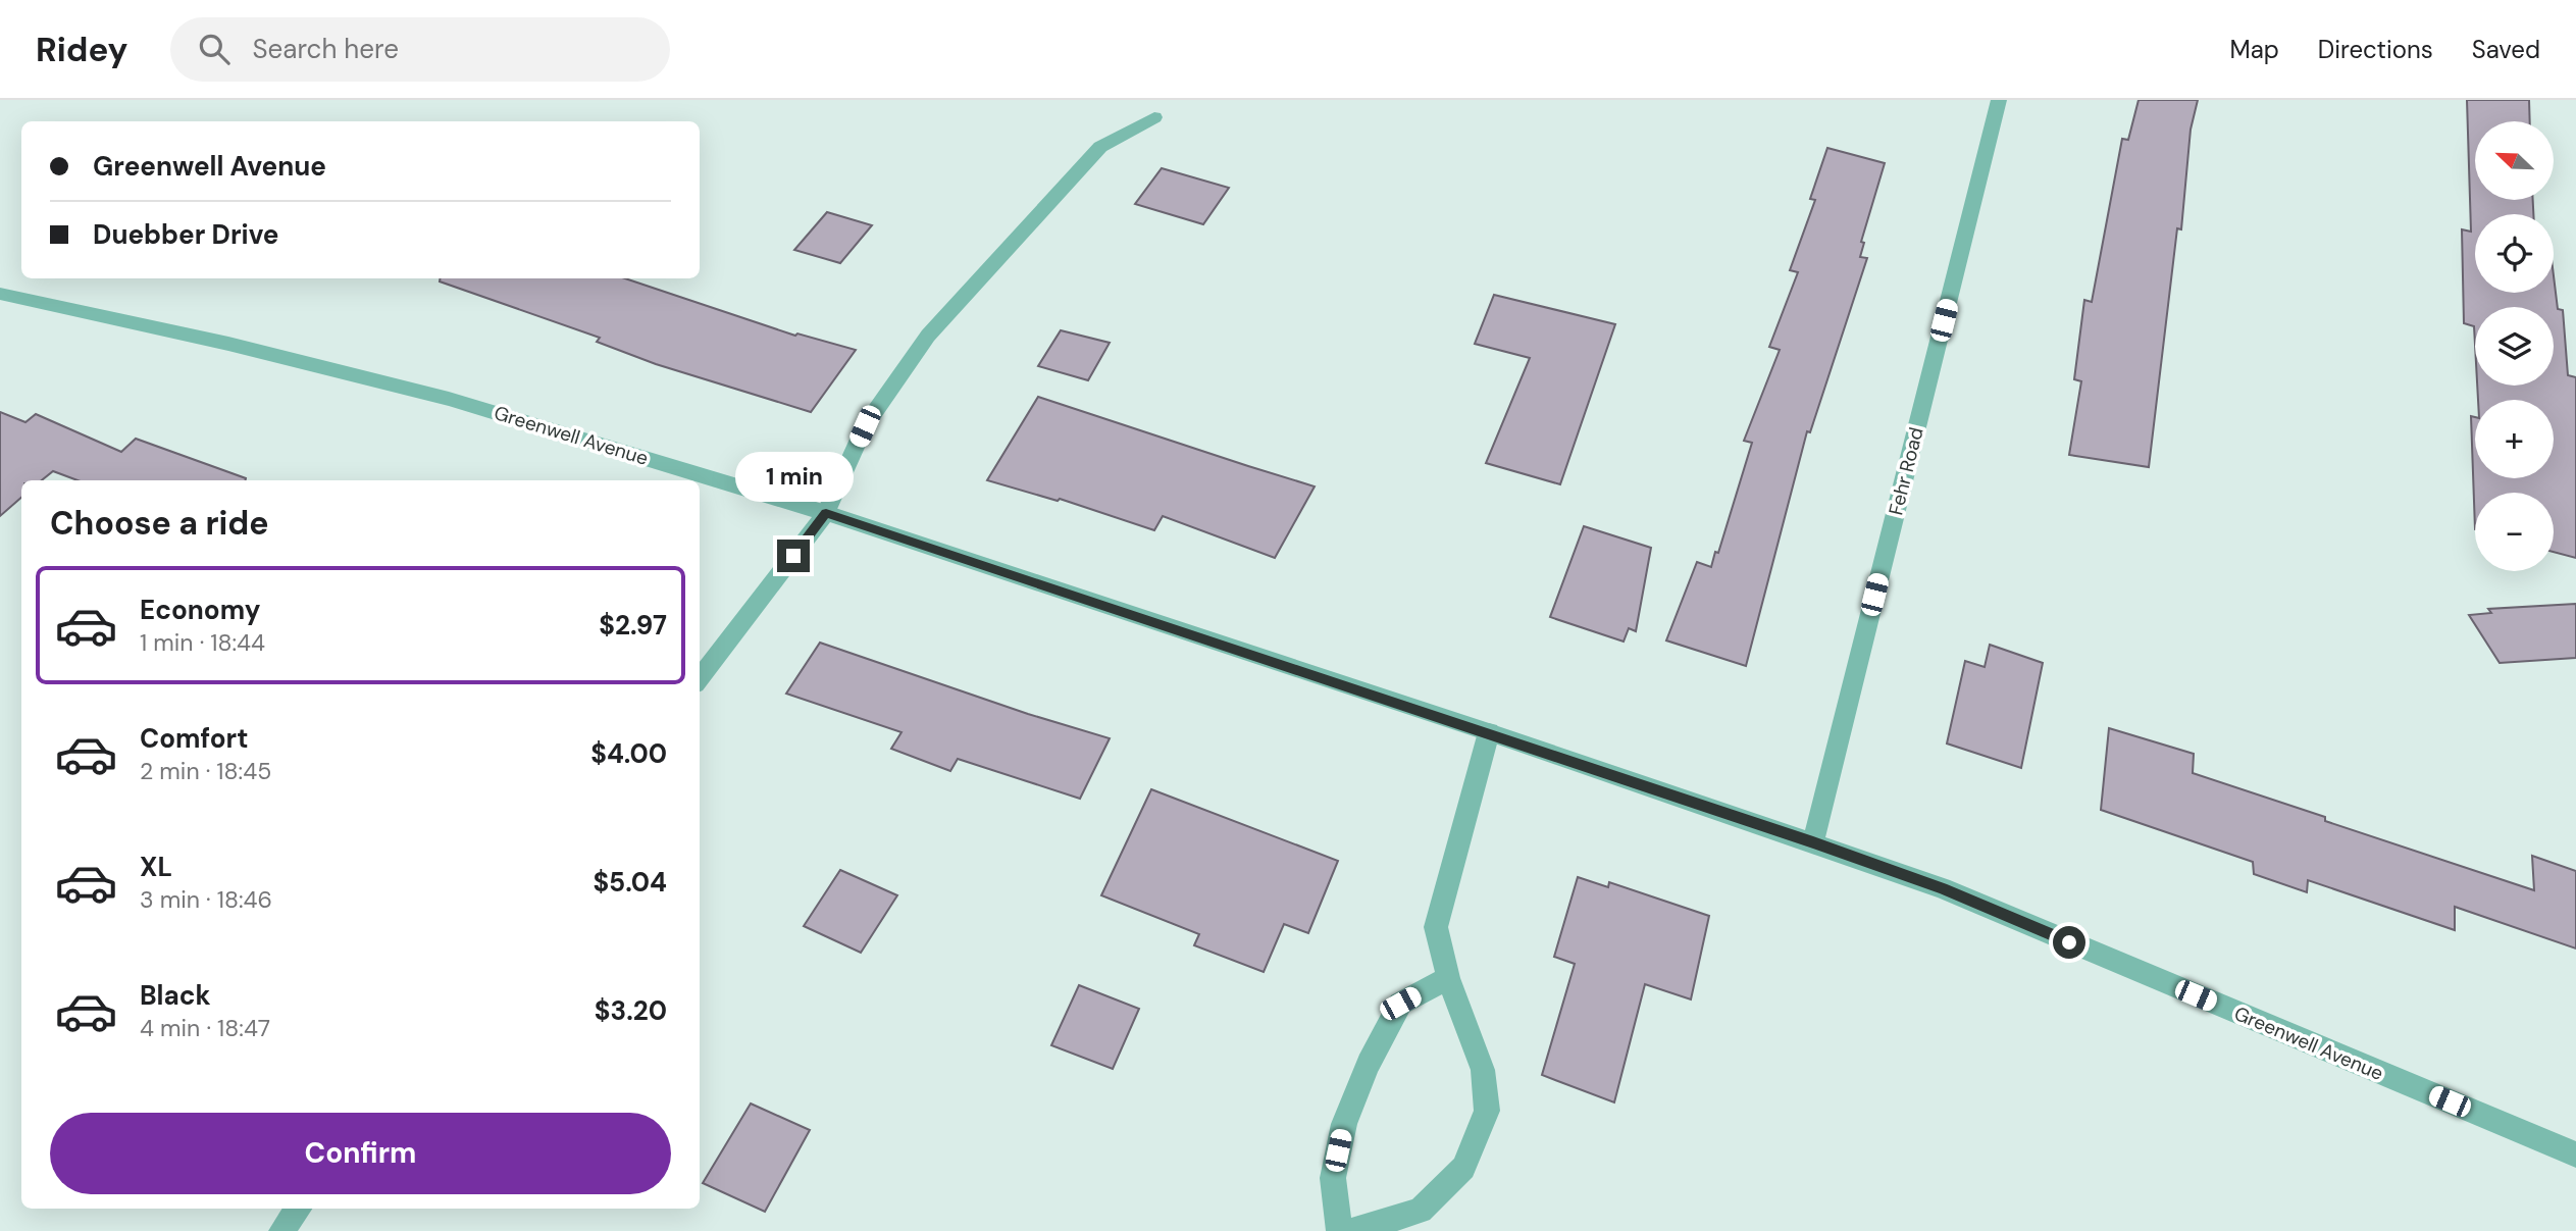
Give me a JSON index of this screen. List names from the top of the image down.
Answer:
{
  "streets": {
    "street": ["Greenwell Avenue", "Fehr Road"]
  },
  "crossings": [
    ["Greenwell Avenue", "Fehr Road"]
  ],
  "north": "top left",
  "page": {
    "header": "Ridey",
    "search": "Search here",
    "nav": ["Map", "Directions", "Saved"],
    "map_buttons": ["+", "−"],
    "banner": ["Greenwell Avenue", "Duebber Drive"],
    "bubble": "1 min",
    "heading": "Choose a ride",
    "list": [
      {
        "name": "Economy",
        "note": "1 min · 18:44",
        "value": "$2.97"
      },
      {
        "name": "Comfort",
        "note": "2 min · 18:45",
        "value": "$4.00"
      },
      {
        "name": "XL",
        "note": "3 min · 18:46",
        "value": "$5.04"
      },
      {
        "name": "Black",
        "note": "4 min · 18:47",
        "value": "$3.20"
      }
    ],
    "buttons": "Confirm"
  }
}
